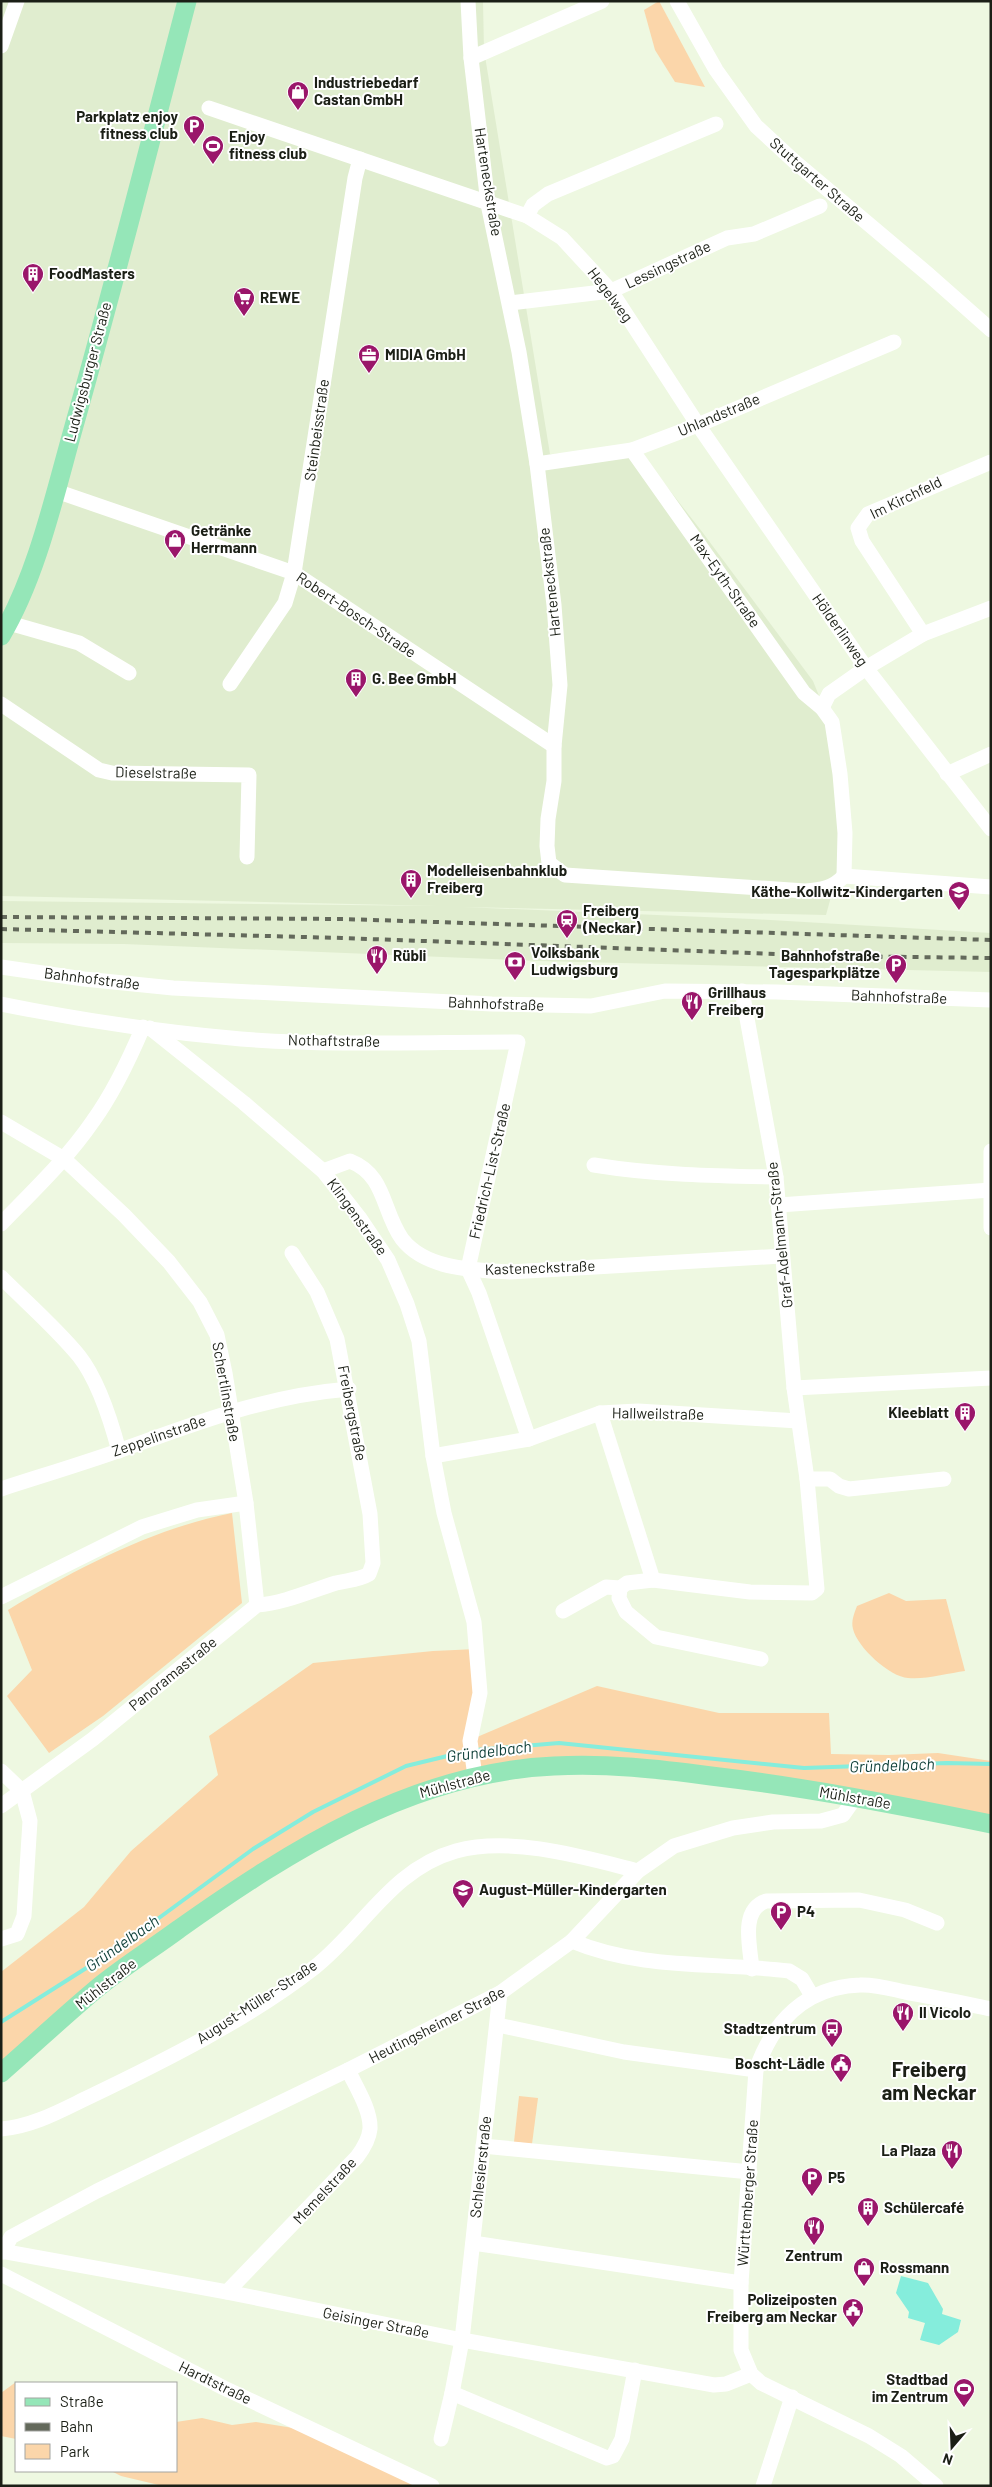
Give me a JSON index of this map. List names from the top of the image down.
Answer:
{
  "streets": {
    "main road": ["Ludwigsburger Straße", "Mühlstraße"],
    "street": [
      "Stuttgarter Straße",
      "Harteneckstraße",
      "Lessingstraße",
      "Hegelweg",
      "Uhlandstraße",
      "Steinbeisstraße",
      "Im Kirchfeld",
      "Max-Eyth-Straße",
      "Robert-Bosch-Straße",
      "Hölderlinweg",
      "Dieselstraße",
      "Bahnhofstraße",
      "Nothaftstraße",
      "Friedrich-List-Straße",
      "Klingenstraße",
      "Graf-Adelmann-Straße",
      "Kasteneckstraße",
      "Schertlinstraße",
      "Freibergstraße",
      "Hallweilstraße",
      "Zeppelinstraße",
      "Panoramastraße",
      "August-Müller-Straße",
      "Heutingsheimer Straße",
      "Schlesierstraße",
      "Memelstraße",
      "Württemberger Straße",
      "Geisinger Straße",
      "Hardtstraße"
    ]
  },
  "crossings": [
    ["Harteneckstraße", "Lessingstraße"],
    ["Harteneckstraße", "Hegelweg"],
    ["Harteneckstraße", "Uhlandstraße"],
    ["Harteneckstraße", "Max-Eyth-Straße"],
    ["Harteneckstraße", "Robert-Bosch-Straße"],
    ["Lessingstraße", "Hegelweg"],
    ["Hegelweg", "Uhlandstraße"],
    ["Hegelweg", "Hölderlinweg"],
    ["Ludwigsburger Straße", "Robert-Bosch-Straße"],
    ["Uhlandstraße", "Max-Eyth-Straße"],
    ["Uhlandstraße", "Hölderlinweg"],
    ["Steinbeisstraße", "Robert-Bosch-Straße"],
    ["Bahnhofstraße", "Graf-Adelmann-Straße"],
    ["Nothaftstraße", "Friedrich-List-Straße"],
    ["Nothaftstraße", "Klingenstraße"],
    ["Friedrich-List-Straße", "Kasteneckstraße"],
    ["Klingenstraße", "Kasteneckstraße"],
    ["Klingenstraße", "Hallweilstraße"],
    ["Klingenstraße", "Mühlstraße"],
    ["Graf-Adelmann-Straße", "Kasteneckstraße"],
    ["Graf-Adelmann-Straße", "Hallweilstraße"],
    ["Schertlinstraße", "Freibergstraße"],
    ["Schertlinstraße", "Zeppelinstraße"],
    ["Schertlinstraße", "Panoramastraße"],
    ["Freibergstraße", "Zeppelinstraße"],
    ["Freibergstraße", "Panoramastraße"],
    ["Mühlstraße", "Heutingsheimer Straße"],
    ["August-Müller-Straße", "Heutingsheimer Straße"],
    ["Heutingsheimer Straße", "Schlesierstraße"],
    ["Heutingsheimer Straße", "Memelstraße"],
    ["Heutingsheimer Straße", "Geisinger Straße"],
    ["Schlesierstraße", "Geisinger Straße"],
    ["Memelstraße", "Geisinger Straße"],
    ["Württemberger Straße", "Geisinger Straße"]
  ],
  "districts": ["Freiberg am Neckar"],
  "water": ["Gründelbach"],
  "places": {
    "shop": ["Industriebedarf Castan GmbH", "Getränke Herrmann", "Rossmann"],
    "parking": [
      "Parkplatz enjoy fitness club",
      "Bahnhofstraße Tagesparkplätze",
      "P4",
      "P5"
    ],
    "sports": ["Enjoy fitness club", "Stadtbad im Zentrum"],
    "building": [
      "FoodMasters",
      "G. Bee GmbH",
      "Modelleisenbahnklub Freiberg",
      "Kleeblatt",
      "Schülercafé"
    ],
    "supermarket": ["REWE"],
    "office": ["MIDIA GmbH"],
    "school or university": ["Käthe-Kollwitz-Kindergarten", "August-Müller-Kindergarten"],
    "station": ["Freiberg (Neckar)"],
    "restaurant": [
      "Rübli",
      "Grillhaus Freiberg",
      "Il Vicolo",
      "La Plaza",
      "Zentrum"
    ],
    "bank": ["Volksbank Ludwigsburg"],
    "bus stop": ["Stadtzentrum"],
    "public building": ["Boscht-Lädle", "Polizeiposten Freiberg am Neckar"]
  },
  "legend": ["Straße", "Bahn", "Park"],
  "north": "bottom"
}
